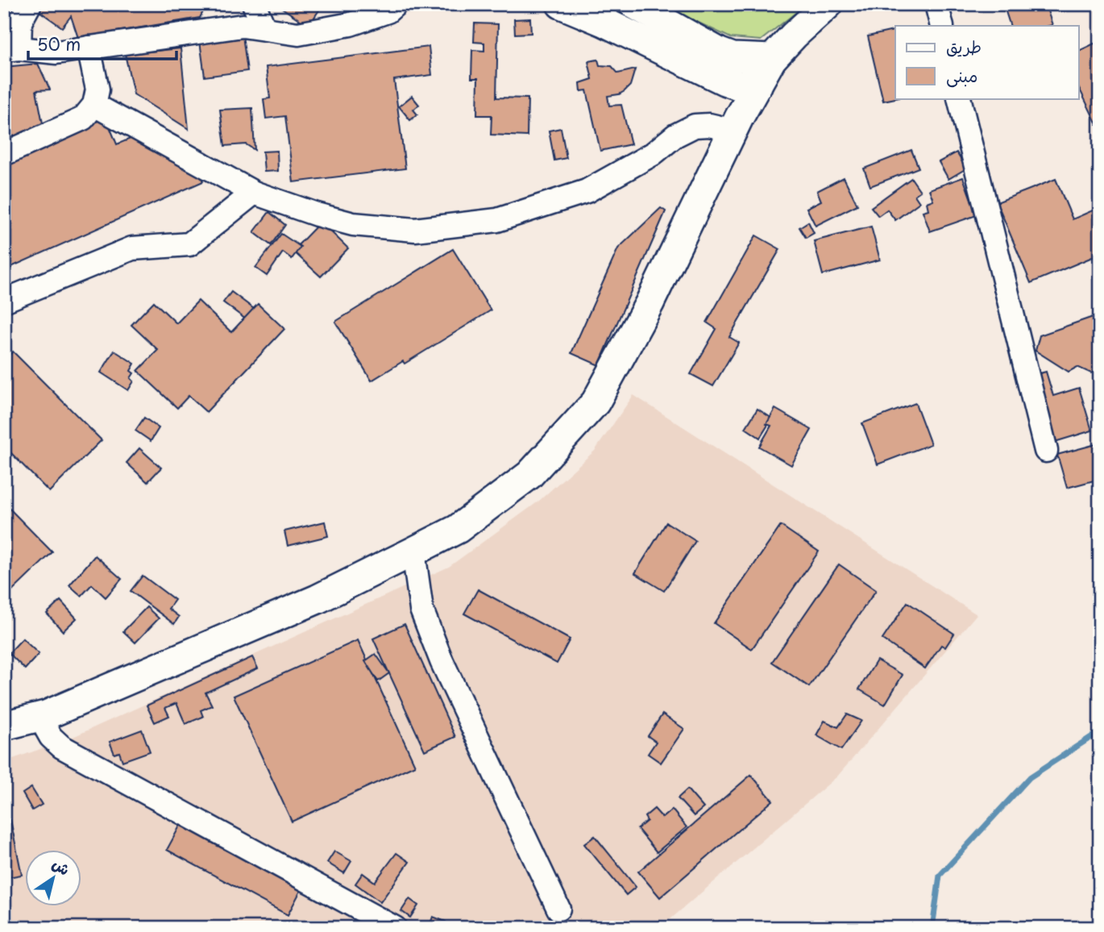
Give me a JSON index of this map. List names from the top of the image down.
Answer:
{
  "legend": ["طريق", "مبنى"],
  "scale_bar": "50 m",
  "north": "top right"
}
